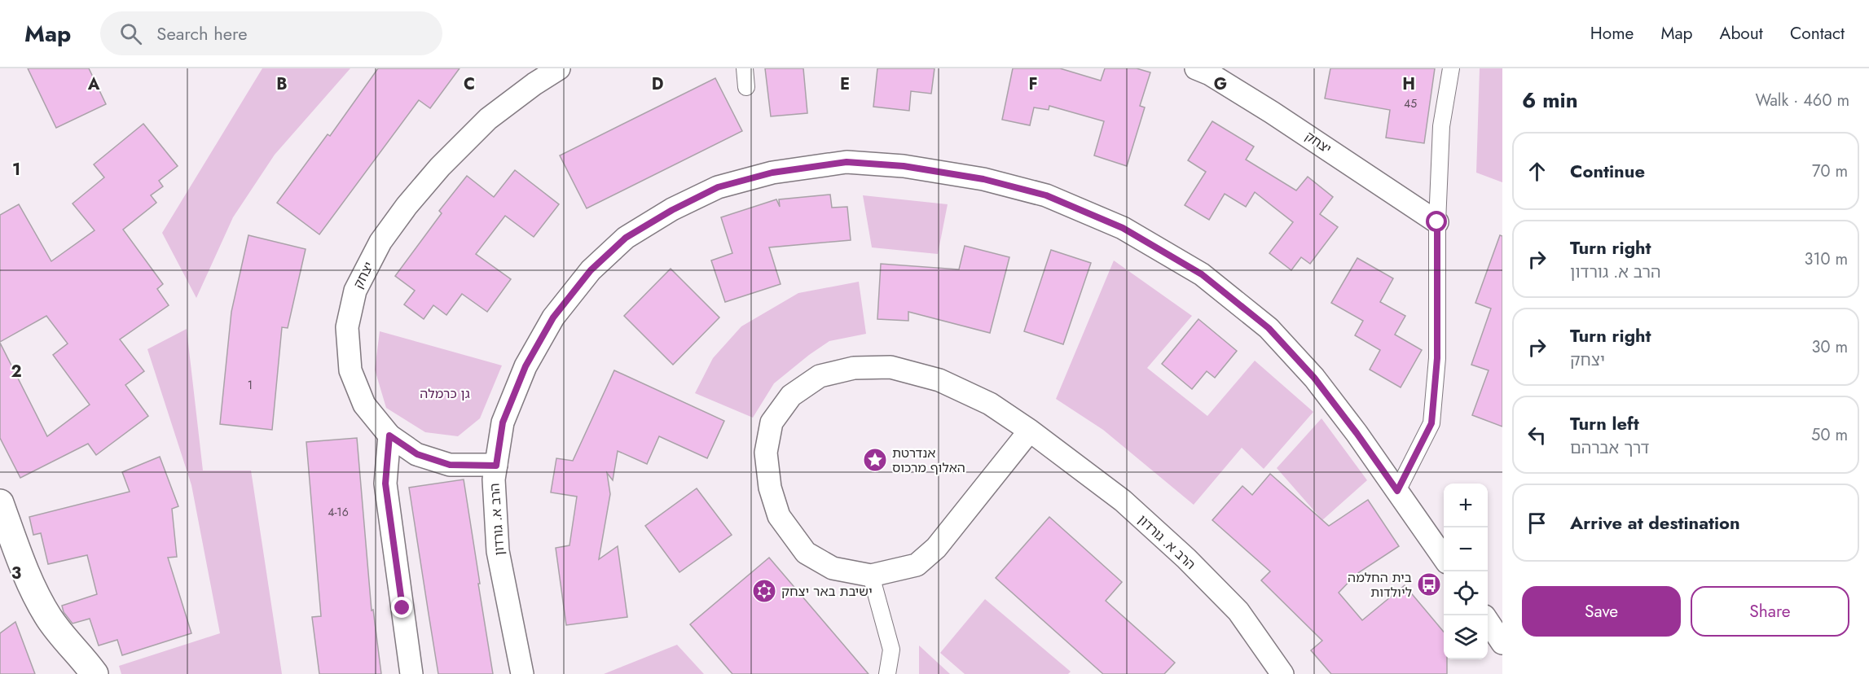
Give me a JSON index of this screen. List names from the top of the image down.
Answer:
{
  "streets": {
    "street": ["יצחק", "הרב א. גורדון"]
  },
  "crossings": [
    ["יצחק", "הרב א. גורדון"]
  ],
  "parks": ["גן כרמלה"],
  "places": {
    "place": ["אנדרטת האלוף מרכוס"],
    "bus stop": ["בית החלמה ליולדות"],
    "synagogue": ["ישיבת באר יצחק"]
  },
  "house_numbers": ["45", "1", "4-16"],
  "page": {
    "header": "Map",
    "search": "Search here",
    "nav": [
      "Home",
      "Map",
      "About",
      "Contact"
    ],
    "heading": ["6 min", "Walk · 460 m"],
    "list": [
      ["Continue", "70 m"],
      ["Turn right", "הרב א. גורדון", "310 m"],
      ["Turn right", "יצחק", "30 m"],
      ["Turn left", "דרך אברהם", "50 m"],
      "Arrive at destination"
    ],
    "map_buttons": ["+", "−"],
    "buttons": ["Save", "Share"]
  },
  "grid": {
    "columns": [
      "A",
      "B",
      "C",
      "D",
      "E",
      "F",
      "G",
      "H"
    ],
    "rows": ["1", "2", "3"]
  }
}
